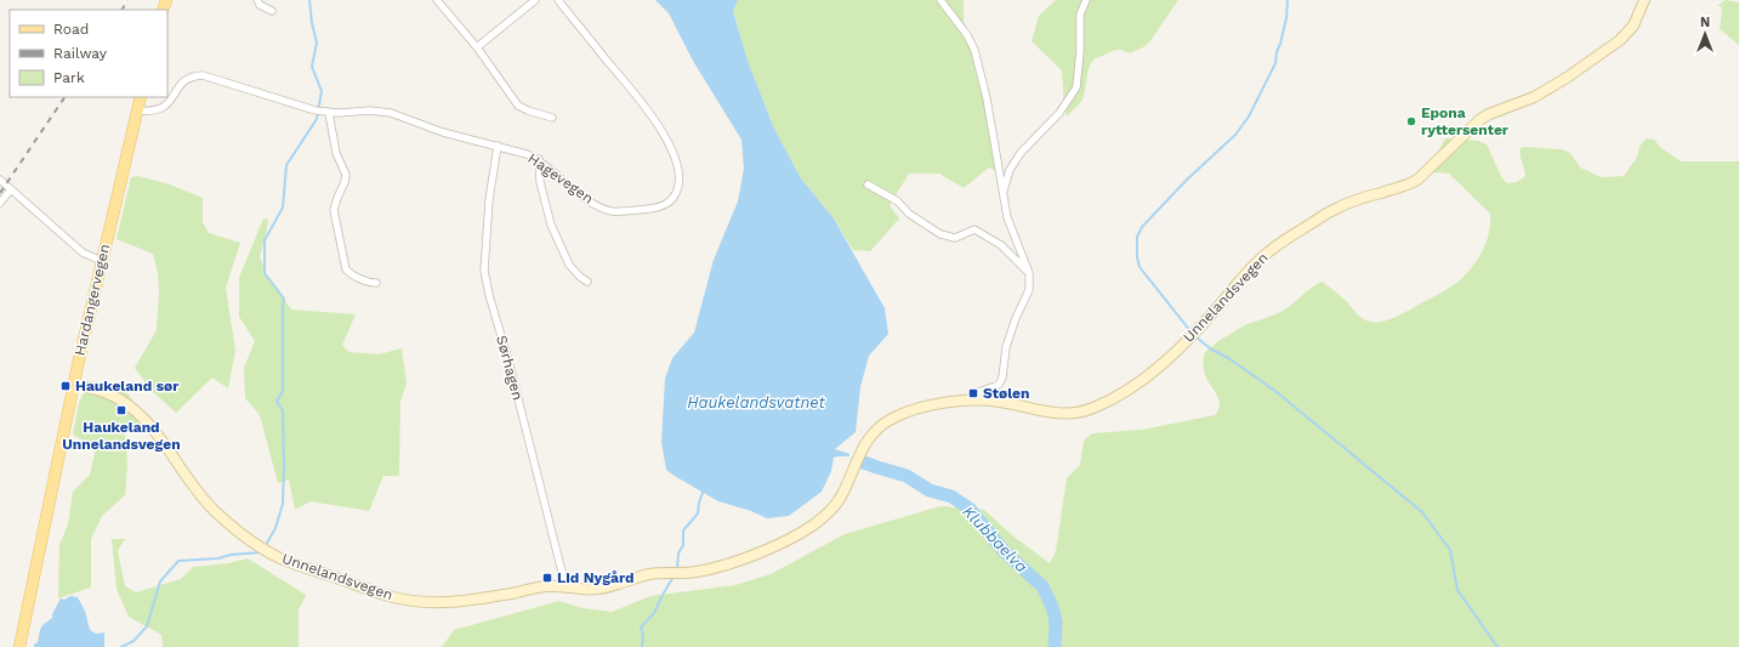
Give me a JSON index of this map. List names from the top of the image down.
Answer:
{
  "streets": {
    "main road": ["Unnelandsvegen", "Hardangervegen"],
    "street": ["Hagevegen", "Sørhagen"]
  },
  "crossings": [
    ["Hagevegen", "Hardangervegen"],
    ["Hagevegen", "Sørhagen"],
    ["Unnelandsvegen", "Hardangervegen"],
    ["Unnelandsvegen", "Sørhagen"]
  ],
  "water": ["Haukelandsvatnet", "Klubbaelva"],
  "places": {
    "other": ["Epona ryttersenter"],
    "transit": [
      "Haukeland sør",
      "Stølen",
      "Haukeland Unnelandsvegen",
      "Lid Nygård"
    ]
  },
  "legend": ["Road", "Railway", "Park"],
  "north": "top"
}
